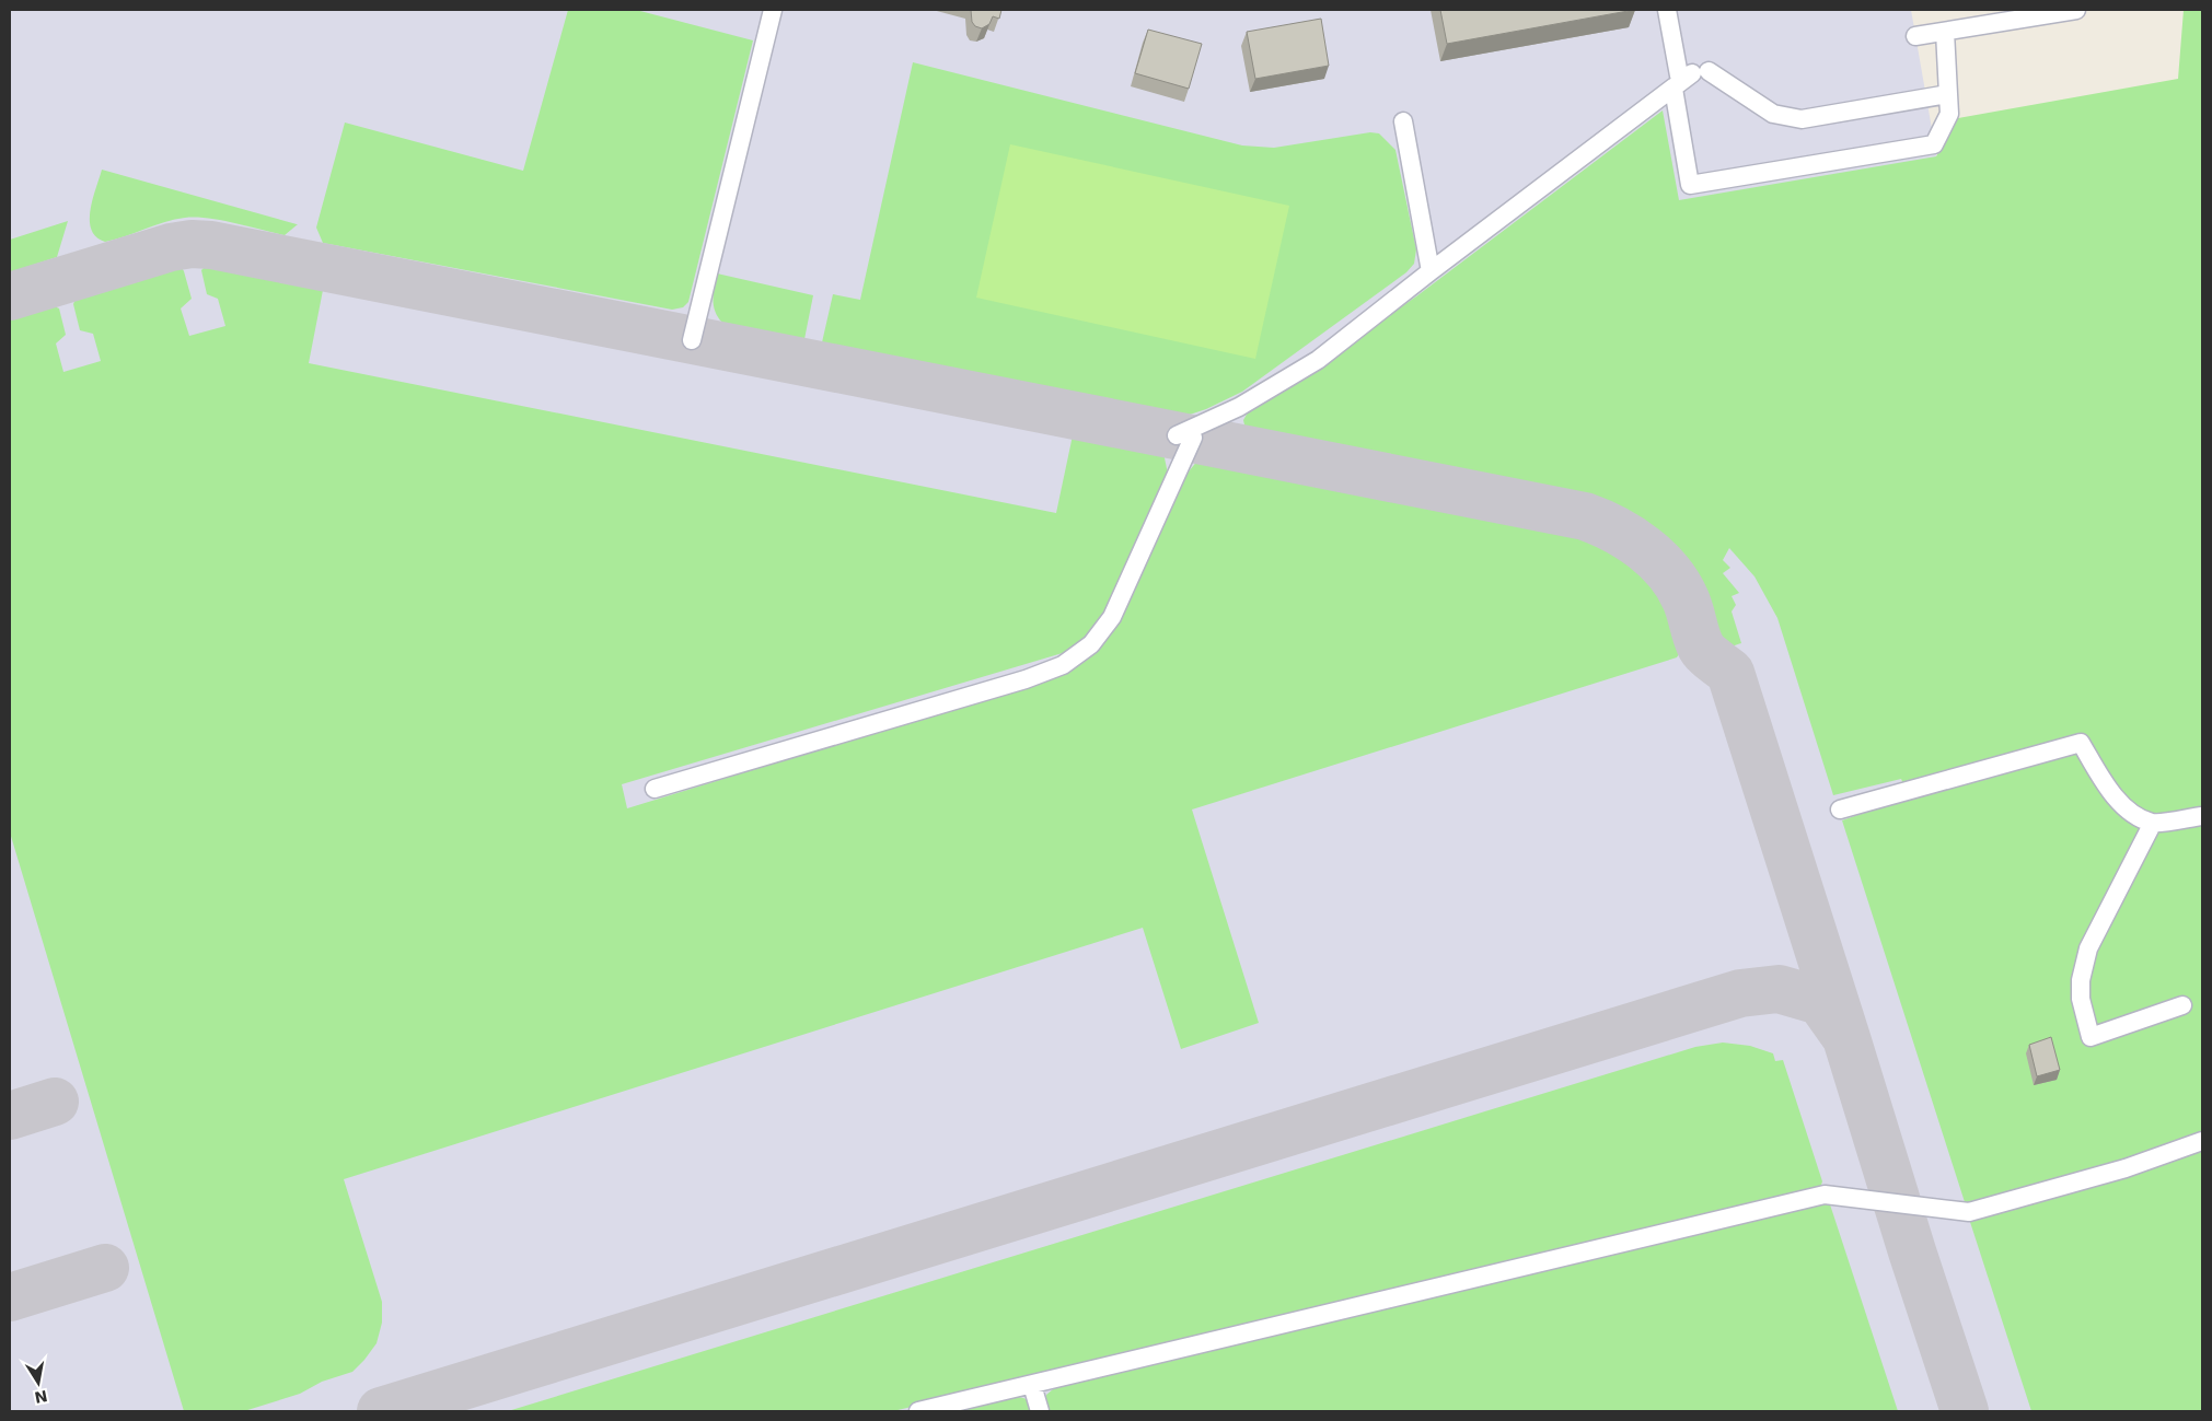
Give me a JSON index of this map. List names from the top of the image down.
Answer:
{
  "north": "bottom"
}
